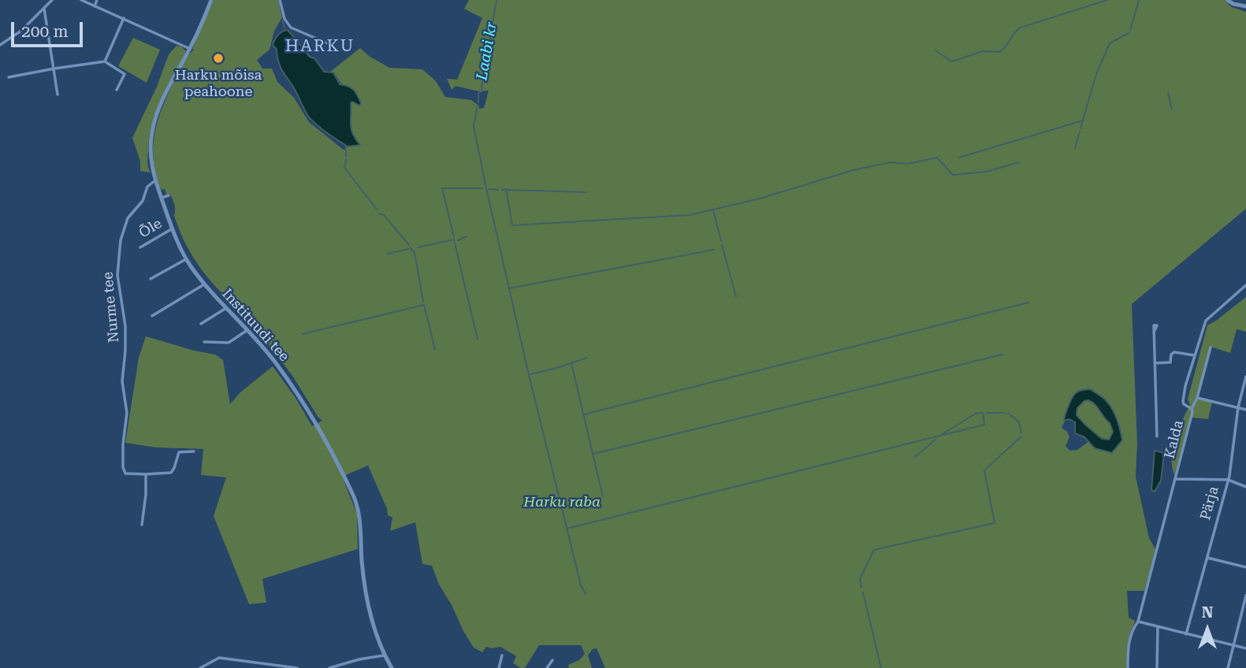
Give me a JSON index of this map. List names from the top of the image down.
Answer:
{
  "streets": {
    "street": [
      "Õle",
      "Nurme tee",
      "Instituudi tee",
      "Kalda",
      "Pärja"
    ]
  },
  "crossings": [
    ["Õle", "Instituudi tee"],
    ["Nurme tee", "Instituudi tee"]
  ],
  "districts": ["HARKU"],
  "water": ["Laabi kr"],
  "parks": ["Harku raba"],
  "places": ["Harku mõisa peahoone"],
  "scale_bar": "200 m",
  "north": "top"
}
